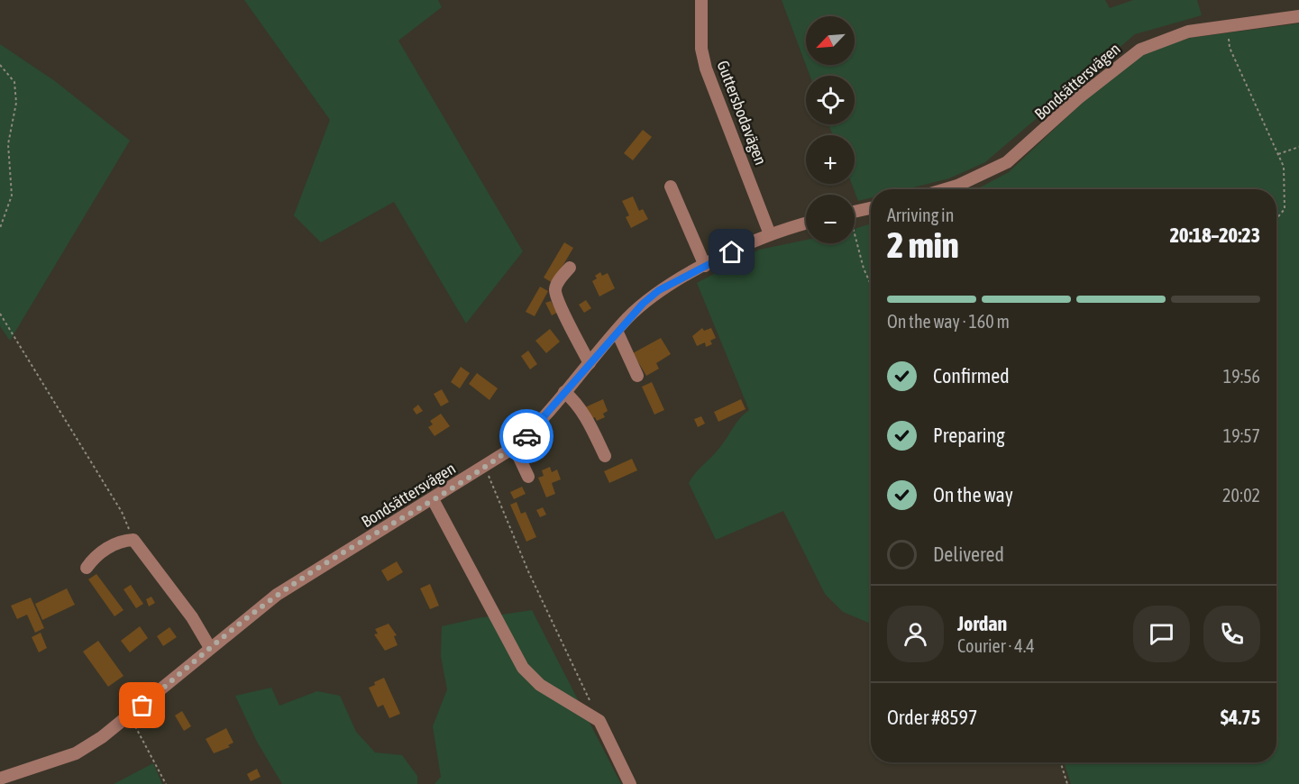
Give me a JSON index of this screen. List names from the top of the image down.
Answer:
{
  "streets": {
    "street": ["Bondsättersvägen", "Guttersbodavägen"]
  },
  "crossings": [
    ["Bondsättersvägen", "Guttersbodavägen"]
  ],
  "north": "bottom left",
  "page": {
    "map_buttons": ["+", "−"],
    "heading": ["2 min", "Arriving in", "20:18–20:23"],
    "panel": [
      "Jordan",
      "Courier · 4.4",
      "Order #8597",
      "$4.75"
    ],
    "bar": "On the way · 160 m",
    "list": [
      ["Confirmed", "19:56"],
      ["Preparing", "19:57"],
      ["On the way", "20:02"],
      "Delivered"
    ]
  }
}
